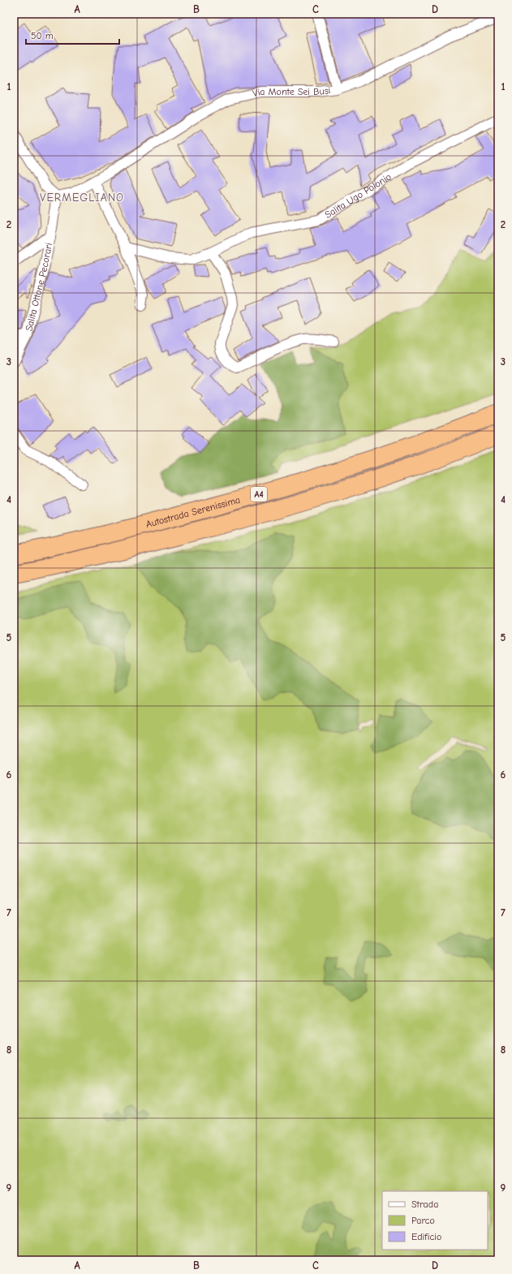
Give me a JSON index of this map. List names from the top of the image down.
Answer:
{
  "streets": {
    "highway": ["A4", "Autostrada Serenissima"],
    "street": ["Via Monte Sei Busi", "Salita Ugo Polonio", "Salita Ottone Pecorari"]
  },
  "crossings": [
    ["Via Monte Sei Busi", "Salita Ottone Pecorari"]
  ],
  "districts": ["VERMEGLIANO"],
  "legend": ["Strada", "Parco", "Edificio"],
  "scale_bar": "50 m",
  "grid": {
    "columns": [
      "A",
      "B",
      "C",
      "D"
    ],
    "rows": [
      "1",
      "2",
      "3",
      "4",
      "5",
      "6",
      "7",
      "8",
      "9"
    ]
  }
}
